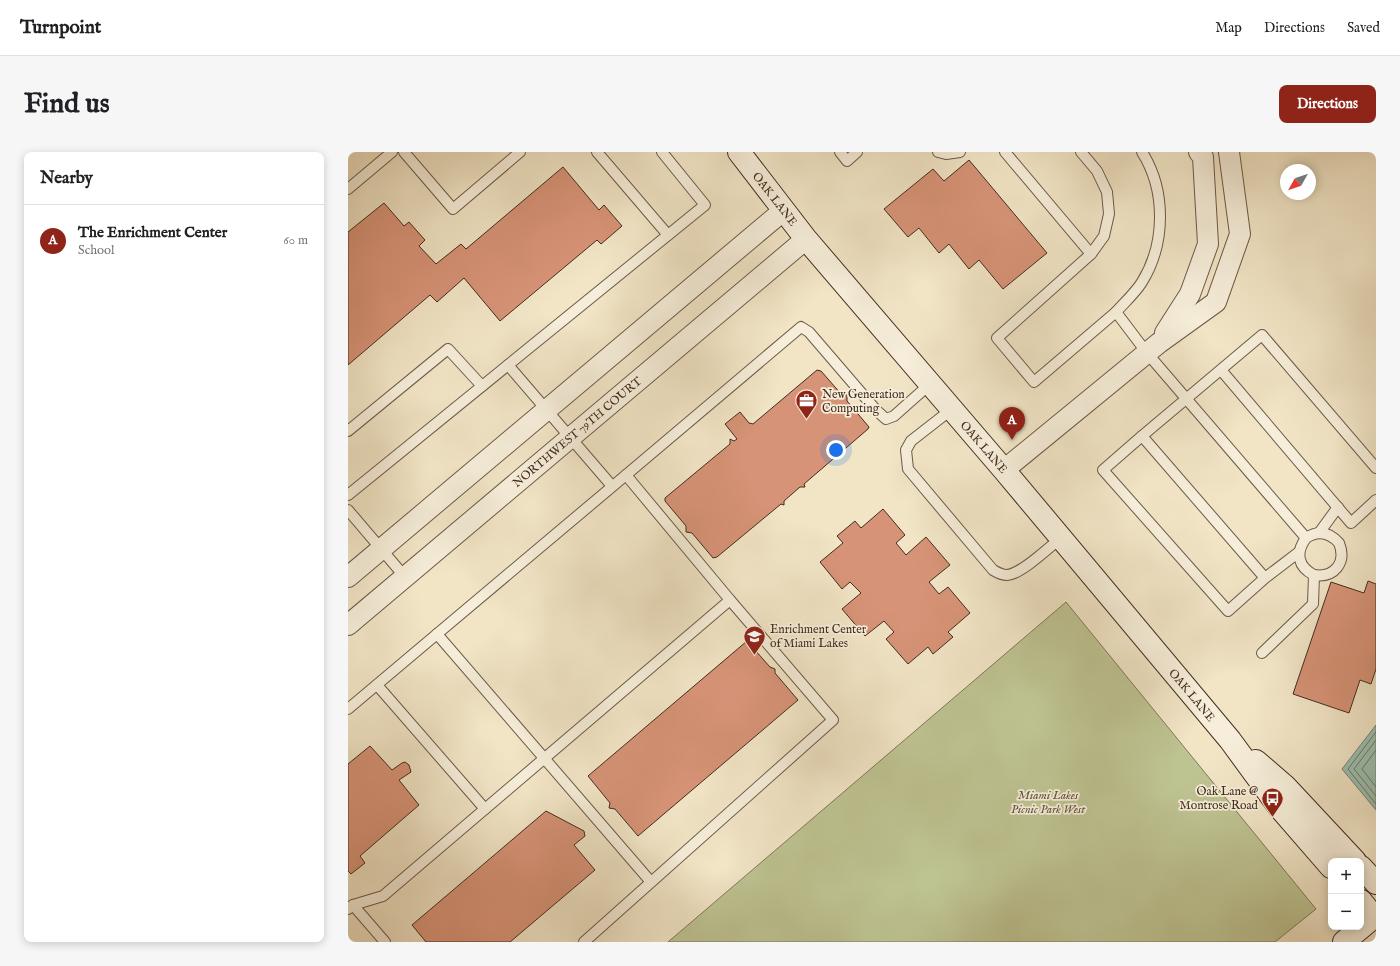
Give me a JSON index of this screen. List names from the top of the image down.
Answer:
{
  "streets": {
    "street": ["OAK LANE", "NORTHWEST 79TH COURT"]
  },
  "crossings": [
    ["OAK LANE", "NORTHWEST 79TH COURT"]
  ],
  "parks": ["Miami Lakes Picnic Park West"],
  "places": {
    "office": ["New Generation Computing"],
    "school or university": ["Enrichment Center of Miami Lakes"],
    "bus stop": ["Oak Lane @ Montrose Road"]
  },
  "north": "bottom left",
  "page": {
    "header": "Turnpoint",
    "nav": ["Map", "Directions", "Saved"],
    "buttons": "Directions",
    "title": "Find us",
    "heading": "Nearby",
    "list": [
      {
        "mark": "A",
        "name": "The Enrichment Center",
        "note": "School",
        "value": "60 m"
      }
    ],
    "pins": "A",
    "map_buttons": ["+", "−"]
  }
}
